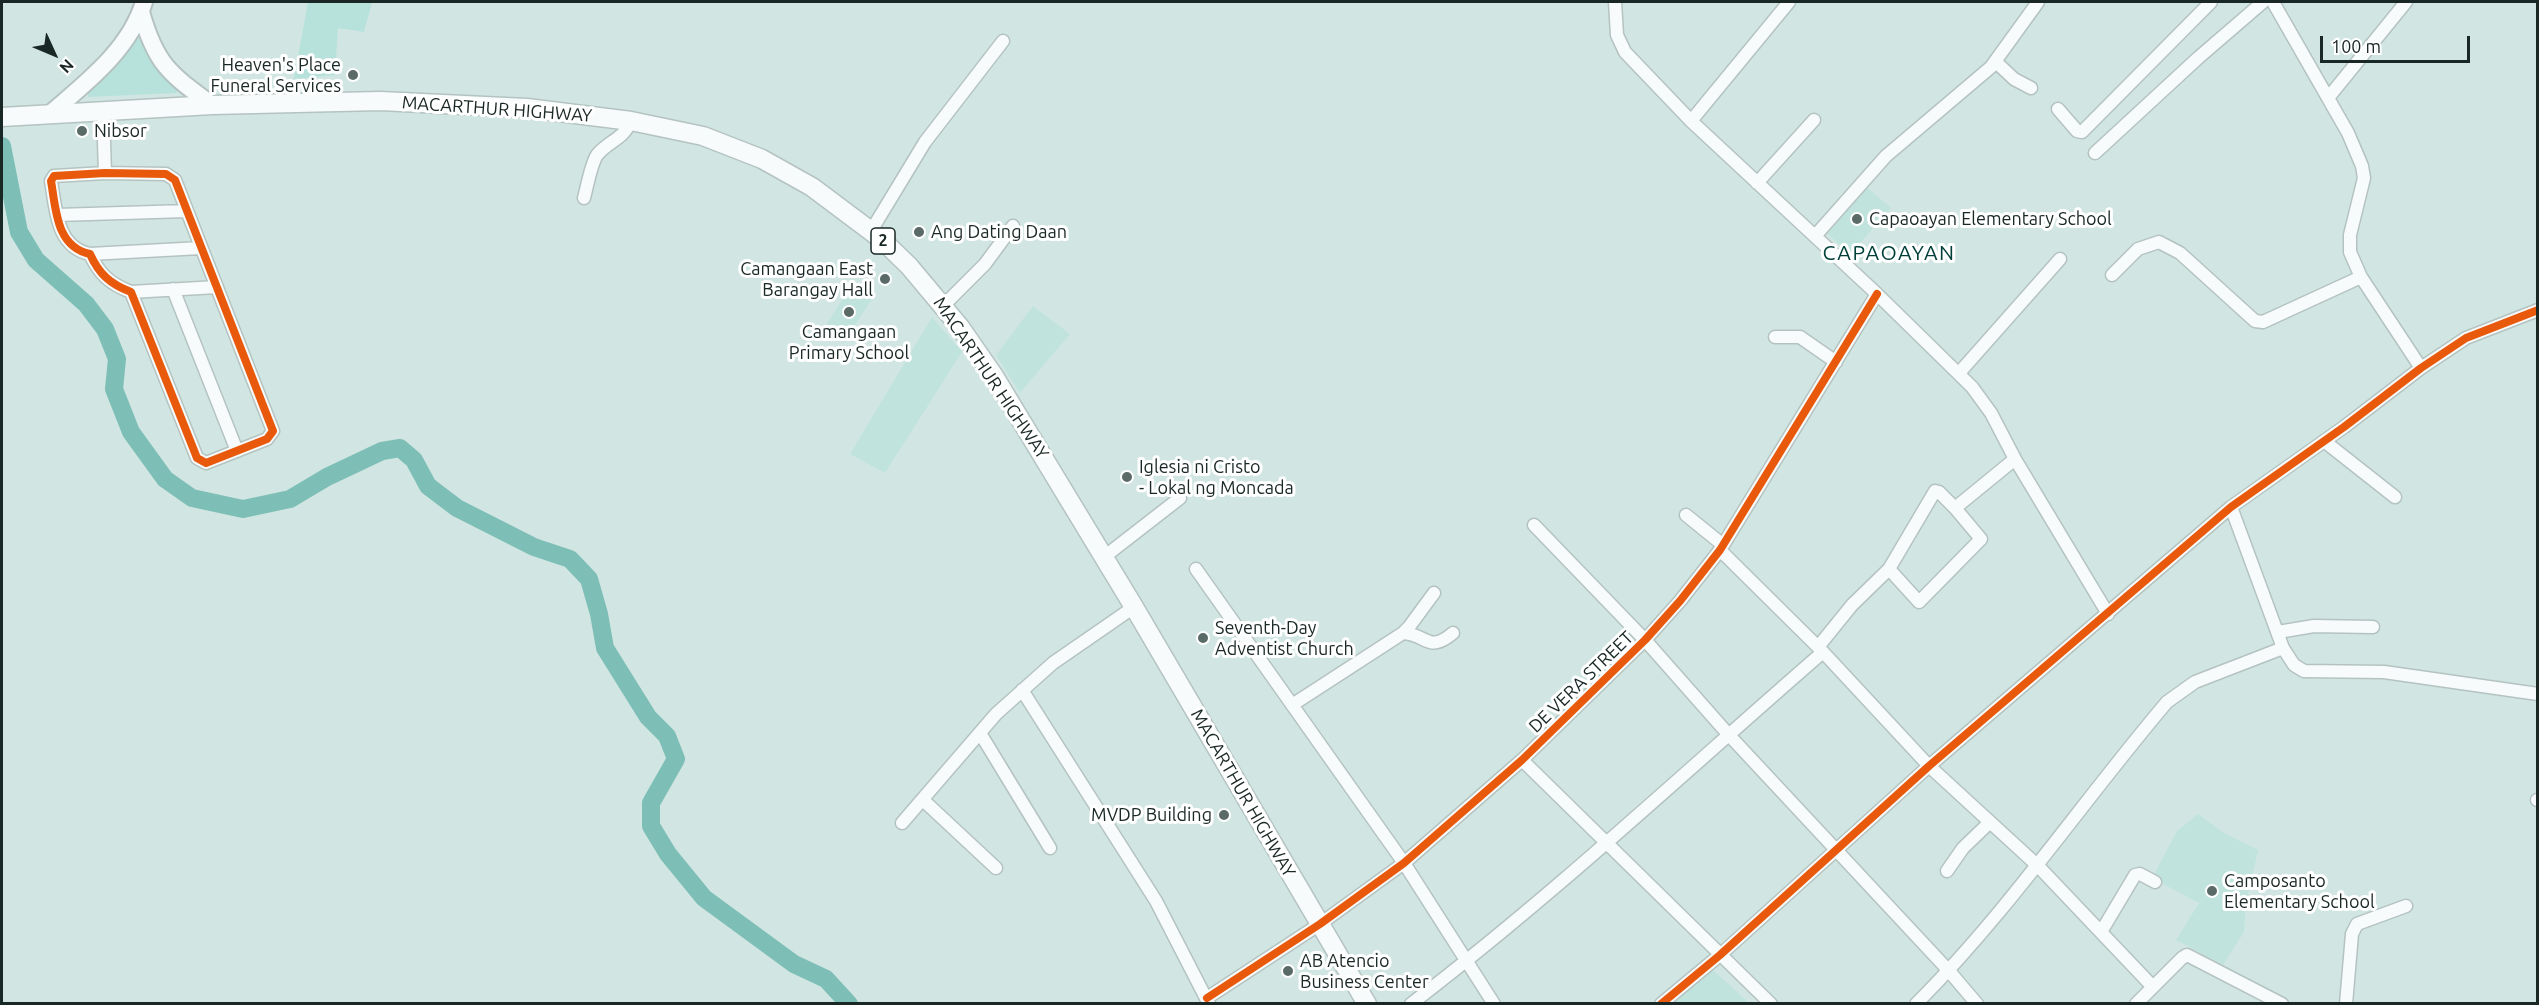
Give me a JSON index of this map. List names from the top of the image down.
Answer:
{
  "streets": {
    "highway": ["MACARTHUR HIGHWAY", "2"],
    "street": ["DE VERA STREET"]
  },
  "crossings": [
    ["MACARTHUR HIGHWAY", "DE VERA STREET"]
  ],
  "districts": ["CAPAOAYAN"],
  "places": [
    "Heaven's Place Funeral Services",
    "Nibsor",
    "Capaoayan Elementary School",
    "Ang Dating Daan",
    "Camangaan East Barangay Hall",
    "Camangaan Primary School",
    "Iglesia ni Cristo - Lokal ng Moncada",
    "Seventh-Day Adventist Church",
    "MVDP Building",
    "Camposanto Elementary School",
    "AB Atencio Business Center"
  ],
  "scale_bar": "100 m",
  "north": "bottom right"
}
